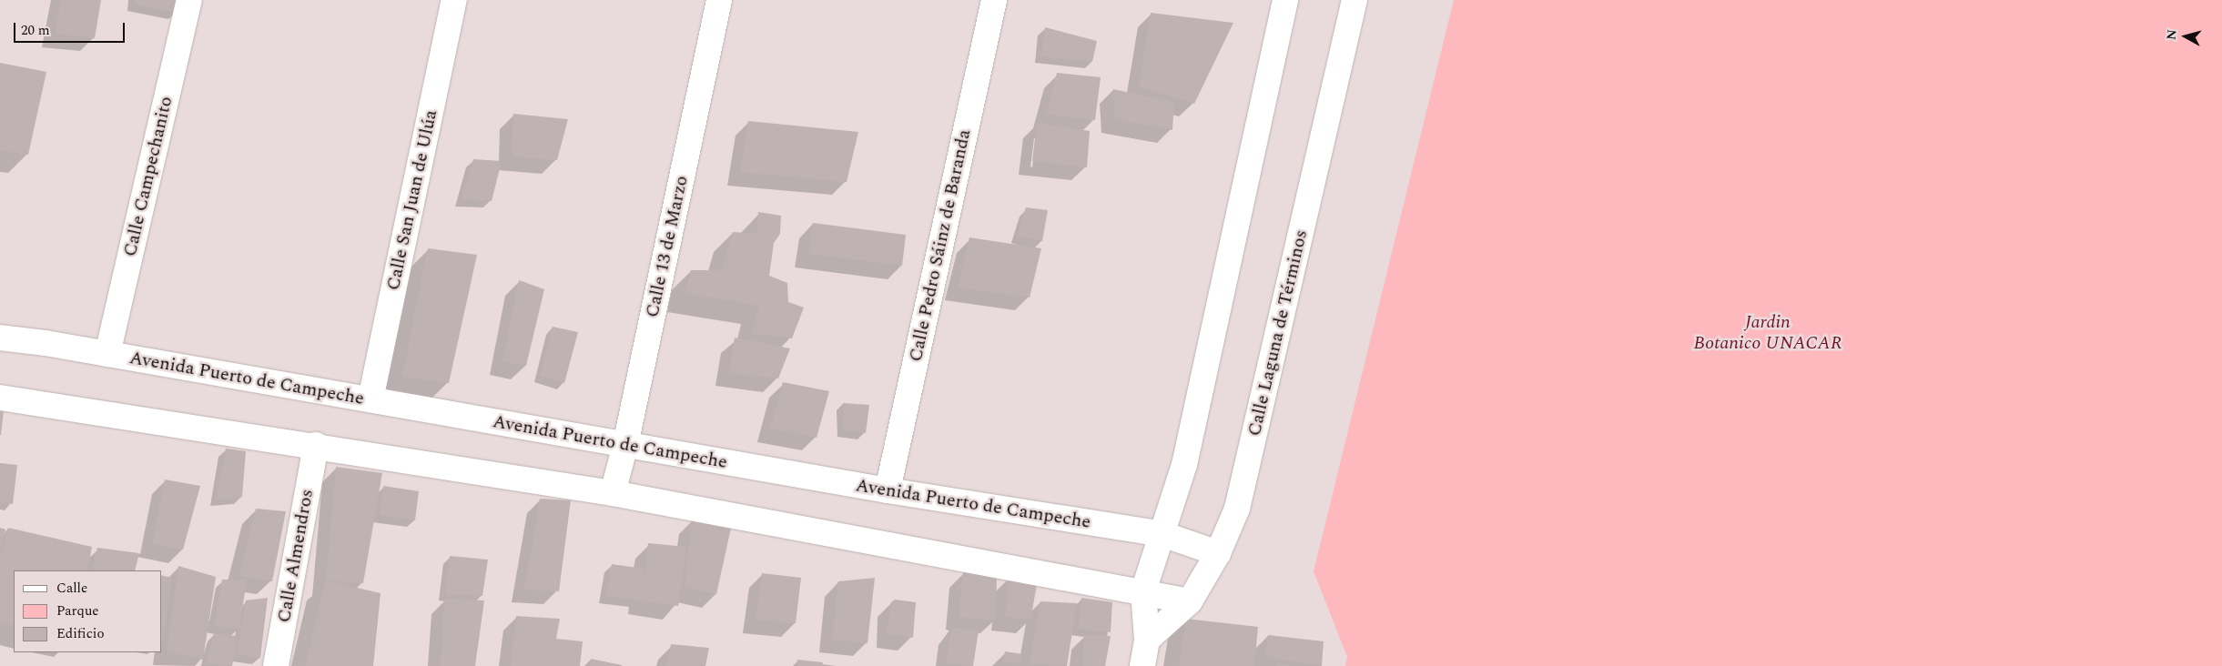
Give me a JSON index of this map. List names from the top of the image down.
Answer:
{
  "streets": {
    "main road": [
      "Calle Campechanito",
      "Calle San Juan de Ulúa",
      "Calle Pedro Sáinz de Baranda",
      "Calle 13 de Marzo",
      "Calle Laguna de Términos",
      "Avenida Puerto de Campeche",
      "Calle Almendros"
    ]
  },
  "crossings": [
    ["Calle Campechanito", "Avenida Puerto de Campeche"],
    ["Calle San Juan de Ulúa", "Avenida Puerto de Campeche"],
    ["Calle Pedro Sáinz de Baranda", "Avenida Puerto de Campeche"],
    ["Calle 13 de Marzo", "Avenida Puerto de Campeche"],
    ["Calle Laguna de Términos", "Avenida Puerto de Campeche"]
  ],
  "parks": ["Jardin Botanico UNACAR"],
  "legend": ["Calle", "Parque", "Edificio"],
  "scale_bar": "20 m",
  "north": "left"
}
